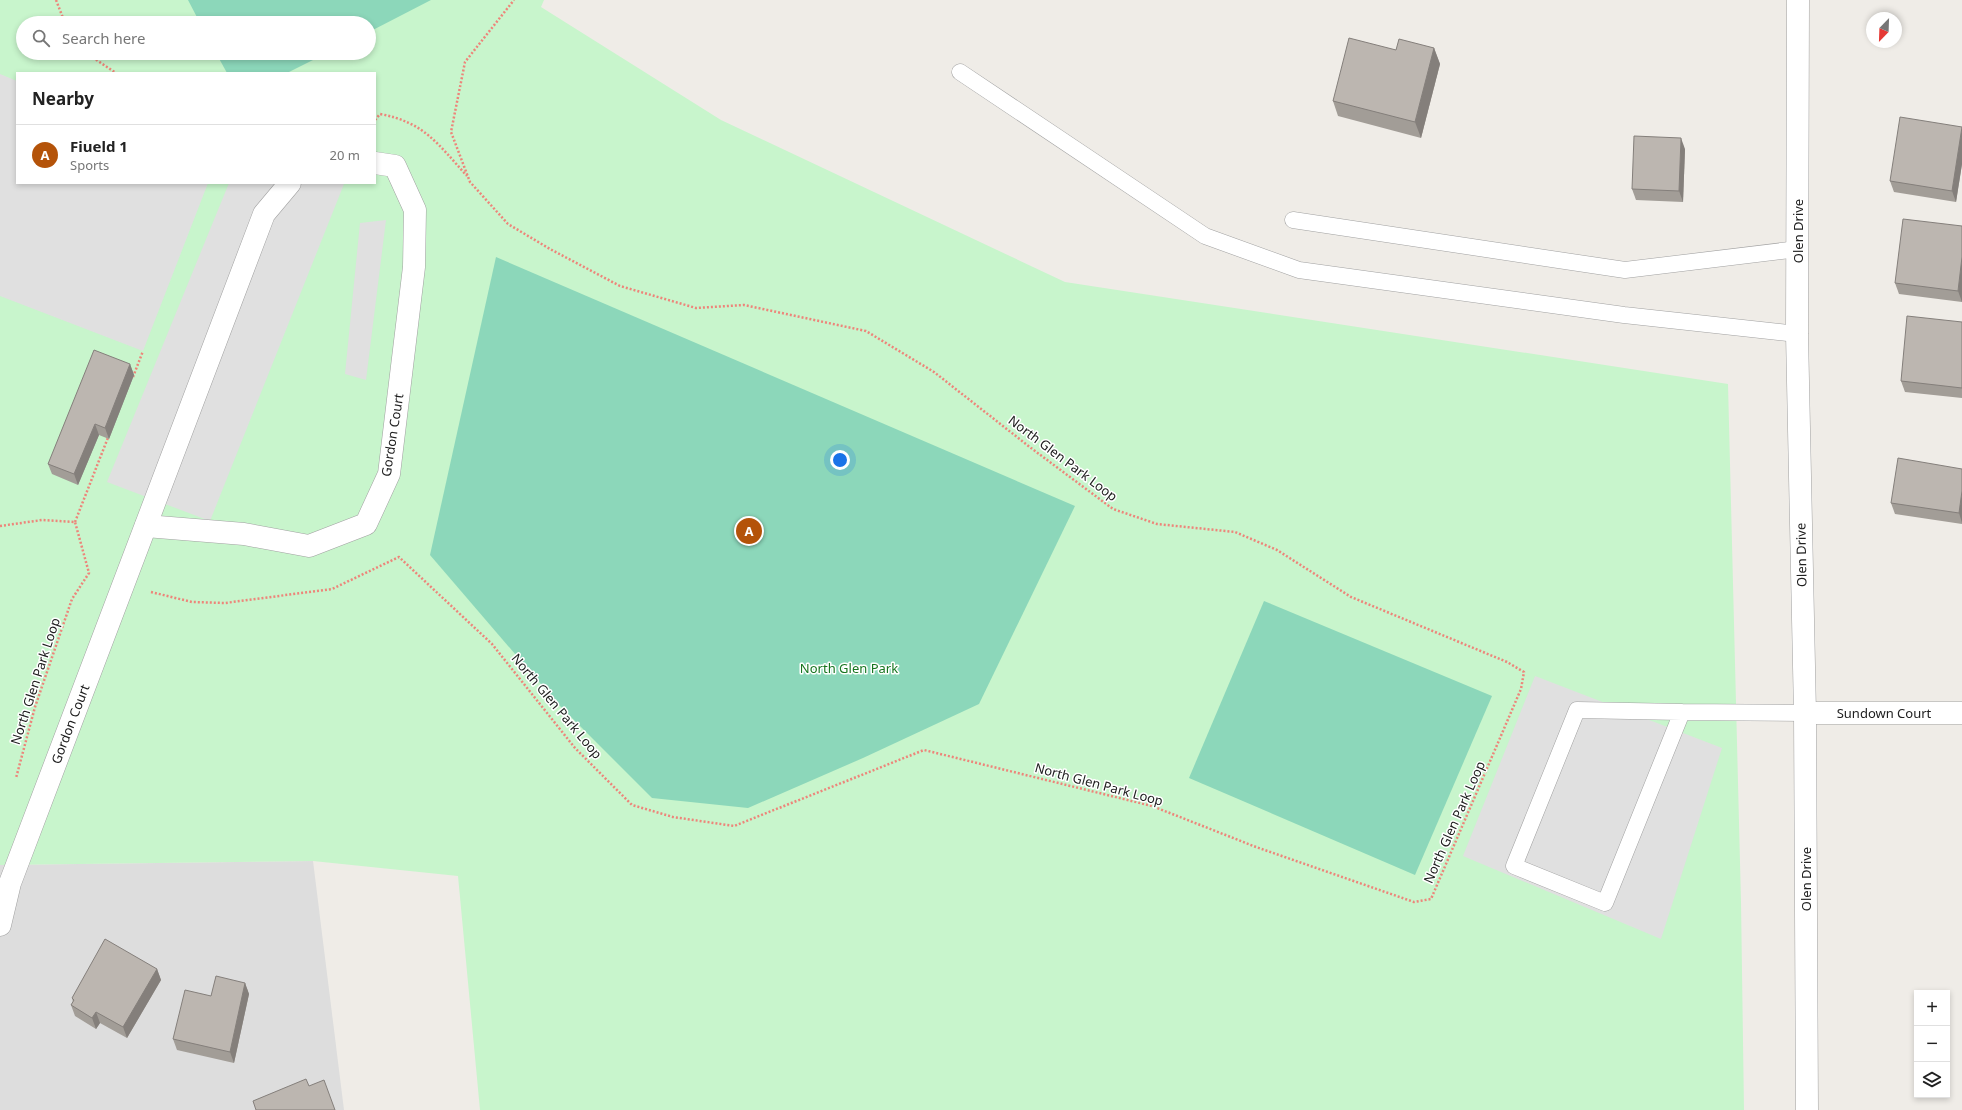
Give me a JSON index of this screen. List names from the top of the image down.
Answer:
{
  "streets": {
    "street": ["Olen Drive", "Gordon Court", "Sundown Court"],
    "path": ["North Glen Park Loop"]
  },
  "crossings": [
    ["Olen Drive", "Sundown Court"],
    ["Gordon Court", "North Glen Park Loop"]
  ],
  "parks": ["North Glen Park"],
  "north": "bottom left",
  "page": {
    "search": "Search here",
    "heading": "Nearby",
    "list": [
      {
        "mark": "A",
        "name": "Fiueld 1",
        "note": "Sports",
        "value": "20 m"
      }
    ],
    "pins": "A",
    "map_buttons": ["+", "−"]
  }
}
